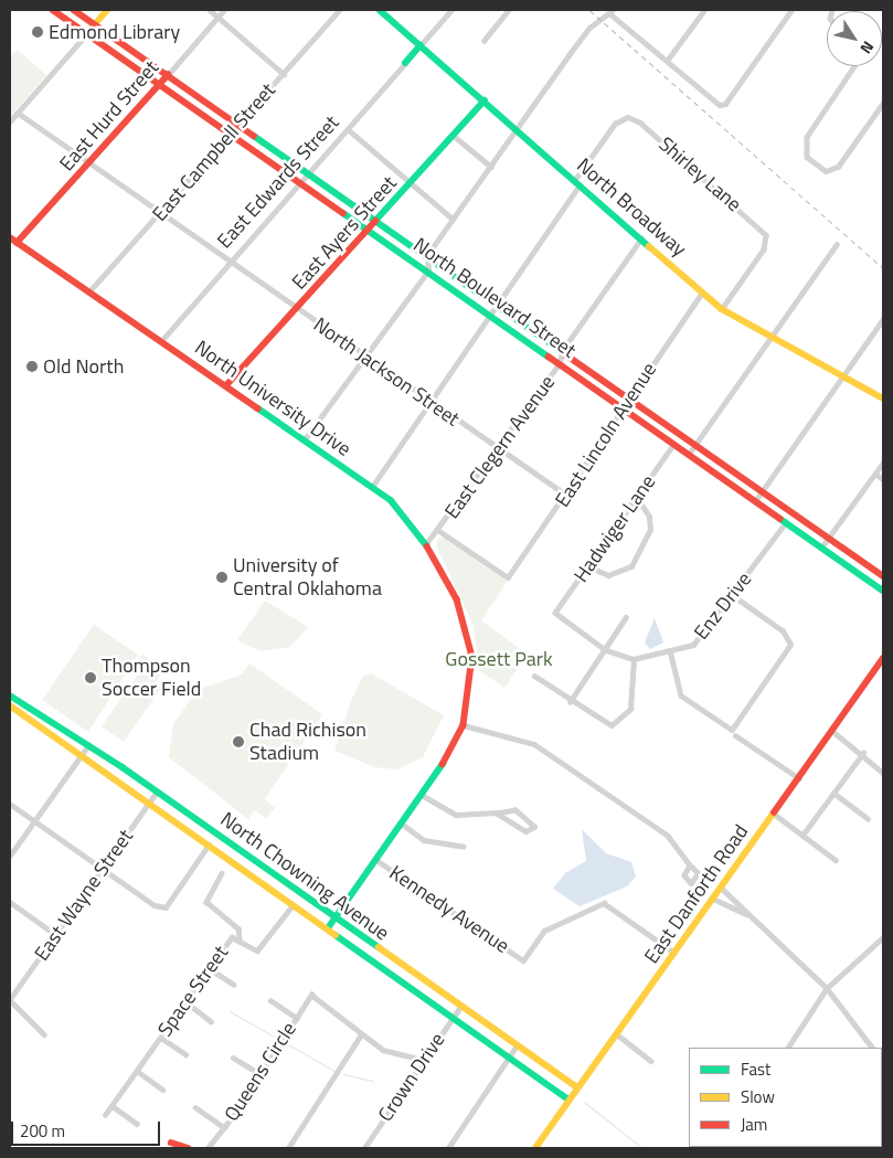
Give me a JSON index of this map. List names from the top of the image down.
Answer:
{
  "streets": {
    "main road": [
      "East Hurd Street",
      "East Edwards Street",
      "North Broadway",
      "East Ayers Street",
      "North Boulevard Street",
      "North University Drive",
      "North Chowning Avenue",
      "East Danforth Road"
    ],
    "street": [
      "East Campbell Street",
      "Shirley Lane",
      "North Jackson Street",
      "East Lincoln Avenue",
      "East Clegern Avenue",
      "Hadwiger Lane",
      "Enz Drive",
      "East Wayne Street",
      "Kennedy Avenue",
      "Space Street",
      "Queens Circle",
      "Crown Drive"
    ]
  },
  "crossings": [
    ["East Hurd Street", "North Boulevard Street"],
    ["East Hurd Street", "North Jackson Street"],
    ["East Hurd Street", "North University Drive"],
    ["East Campbell Street", "North Boulevard Street"],
    ["East Campbell Street", "North Jackson Street"],
    ["East Campbell Street", "North University Drive"],
    ["Shirley Lane", "North Broadway"],
    ["East Edwards Street", "North Broadway"],
    ["East Edwards Street", "North Boulevard Street"],
    ["East Edwards Street", "North Jackson Street"],
    ["East Edwards Street", "North University Drive"],
    ["North Broadway", "East Ayers Street"],
    ["North Broadway", "East Lincoln Avenue"],
    ["North Broadway", "East Clegern Avenue"],
    ["East Ayers Street", "North Boulevard Street"],
    ["East Ayers Street", "North Jackson Street"],
    ["East Ayers Street", "North University Drive"],
    ["North Boulevard Street", "East Lincoln Avenue"],
    ["North Boulevard Street", "East Clegern Avenue"],
    ["North Boulevard Street", "Hadwiger Lane"],
    ["North Boulevard Street", "Enz Drive"],
    ["North Jackson Street", "East Lincoln Avenue"],
    ["North Jackson Street", "East Clegern Avenue"],
    ["North University Drive", "East Clegern Avenue"],
    ["North University Drive", "North Chowning Avenue"],
    ["North University Drive", "Kennedy Avenue"],
    ["East Lincoln Avenue", "East Clegern Avenue"],
    ["North Chowning Avenue", "East Danforth Road"],
    ["North Chowning Avenue", "East Wayne Street"],
    ["North Chowning Avenue", "Space Street"],
    ["North Chowning Avenue", "Crown Drive"],
    ["East Danforth Road", "Kennedy Avenue"]
  ],
  "parks": ["Gossett Park"],
  "places": [
    "Edmond Library",
    "Old North",
    "University of Central Oklahoma",
    "Thompson Soccer Field",
    "Chad Richison Stadium"
  ],
  "legend": ["Fast", "Slow", "Jam"],
  "scale_bar": "200 m",
  "north": "bottom right"
}
